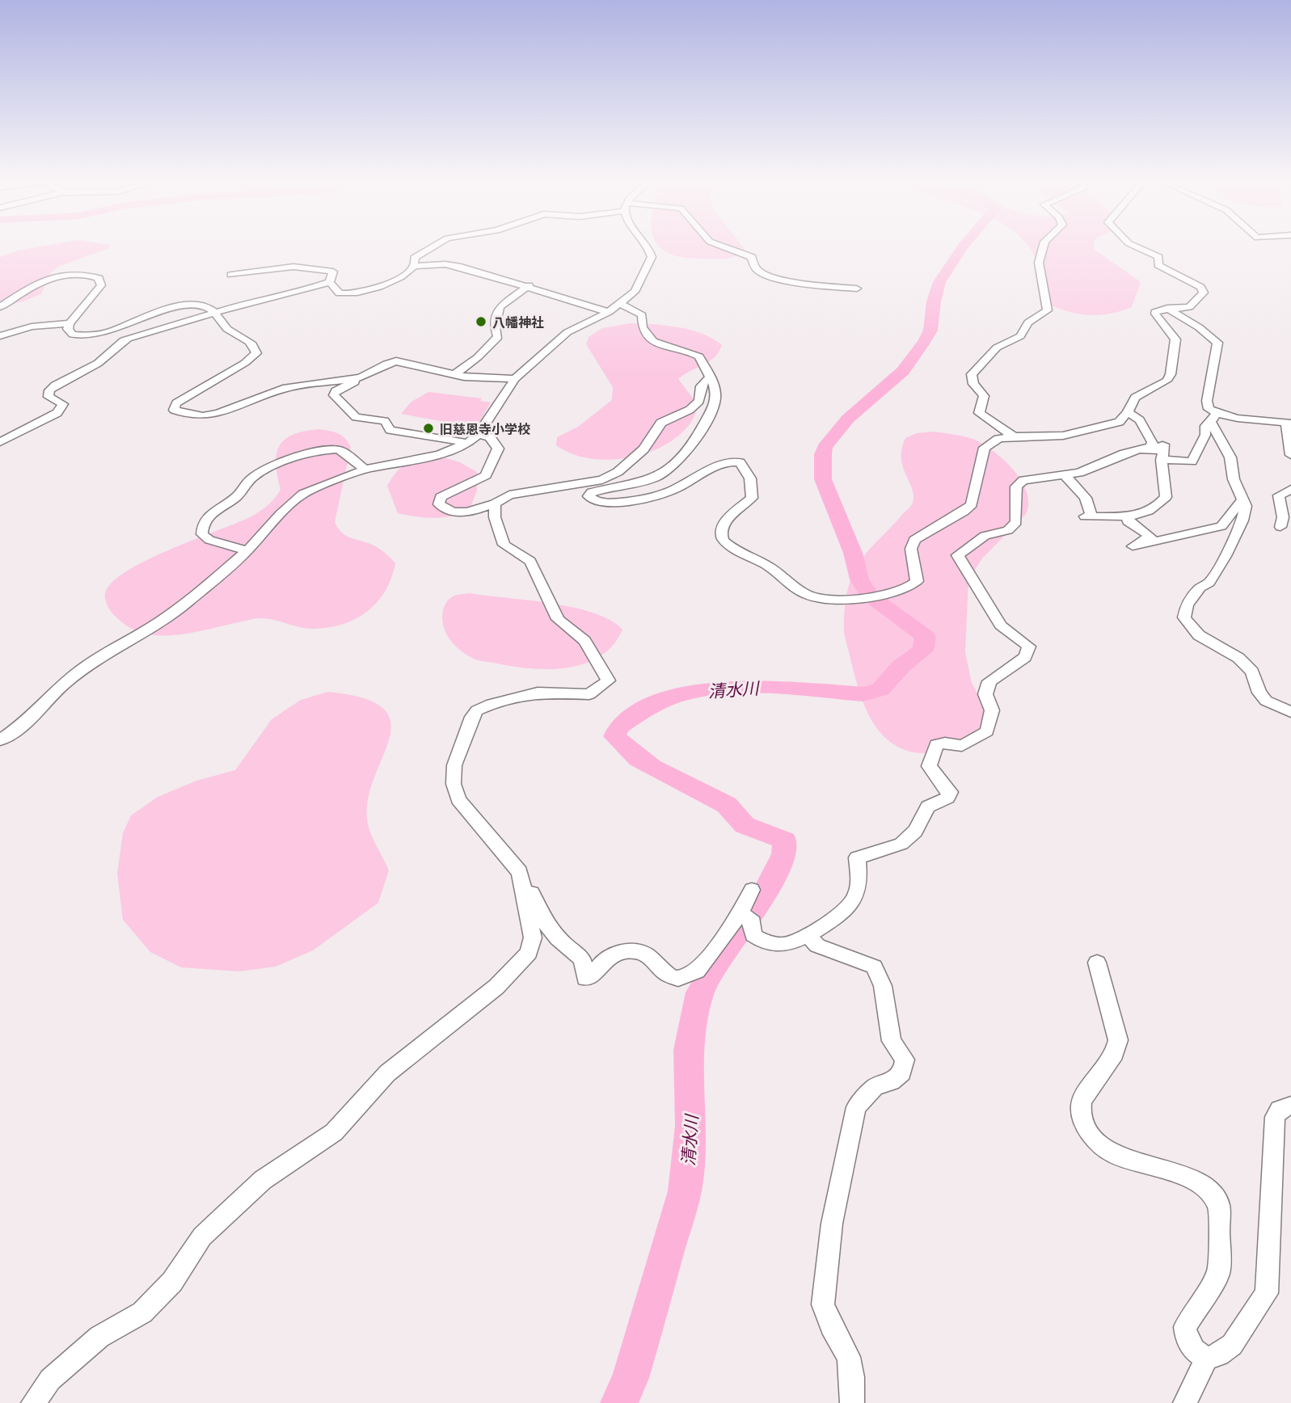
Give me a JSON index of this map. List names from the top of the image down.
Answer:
{
  "water": ["清水川"],
  "places": ["八幡神社", "旧慈恩寺小学校"]
}
